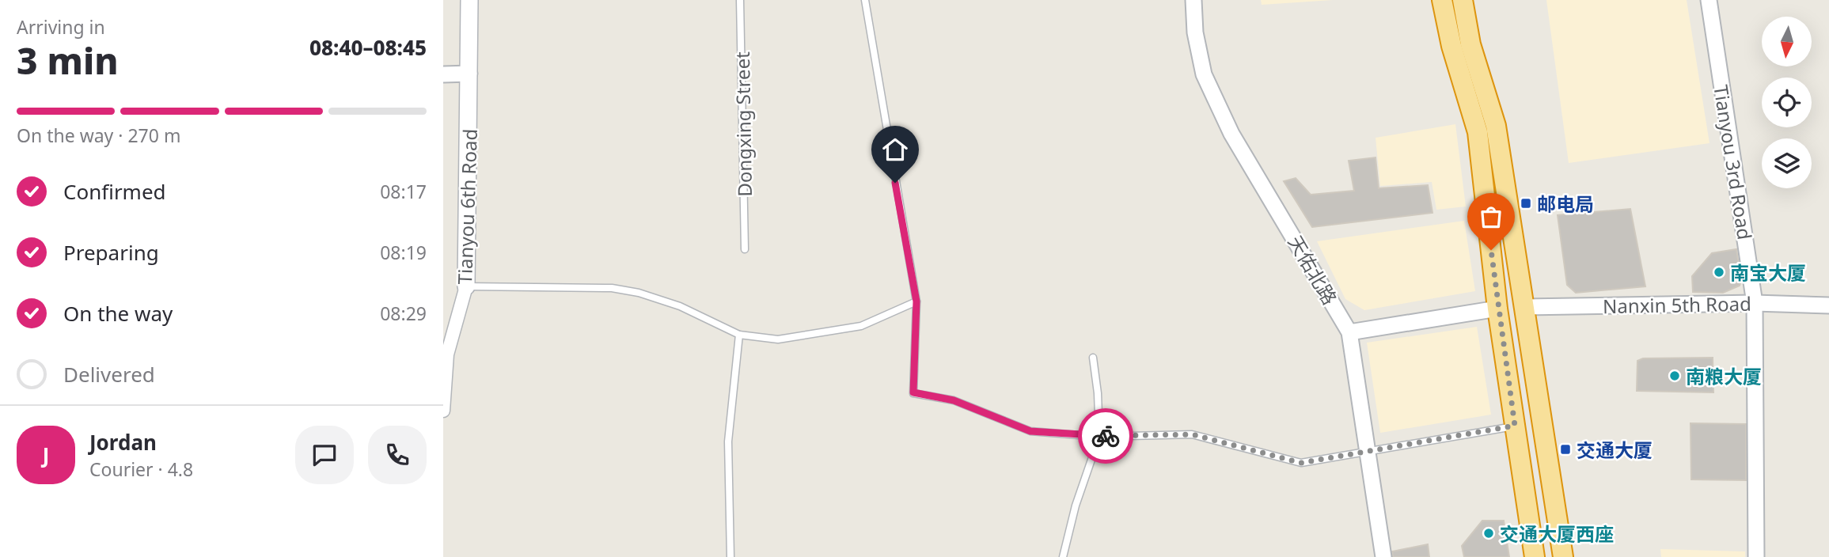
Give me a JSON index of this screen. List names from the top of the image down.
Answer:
{
  "streets": {
    "main road": ["Tianyou 6th Road"],
    "street": ["Tianyou 3rd Road", "天佑北路", "Nanxin 5th Road"],
    "lane": ["Dongxing Street"]
  },
  "crossings": [
    ["Tianyou 3rd Road", "Nanxin 5th Road"]
  ],
  "places": {
    "transit": ["邮电局", "交通大厦"],
    "other": ["南宝大厦", "南粮大厦", "交通大厦西座"]
  },
  "north": "bottom",
  "page": {
    "heading": ["3 min", "Arriving in", "08:40–08:45"],
    "panel": ["Jordan", "Courier · 4.8"],
    "bar": "On the way · 270 m",
    "list": [
      ["Confirmed", "08:17"],
      ["Preparing", "08:19"],
      ["On the way", "08:29"],
      "Delivered"
    ],
    "round": "J"
  }
}
